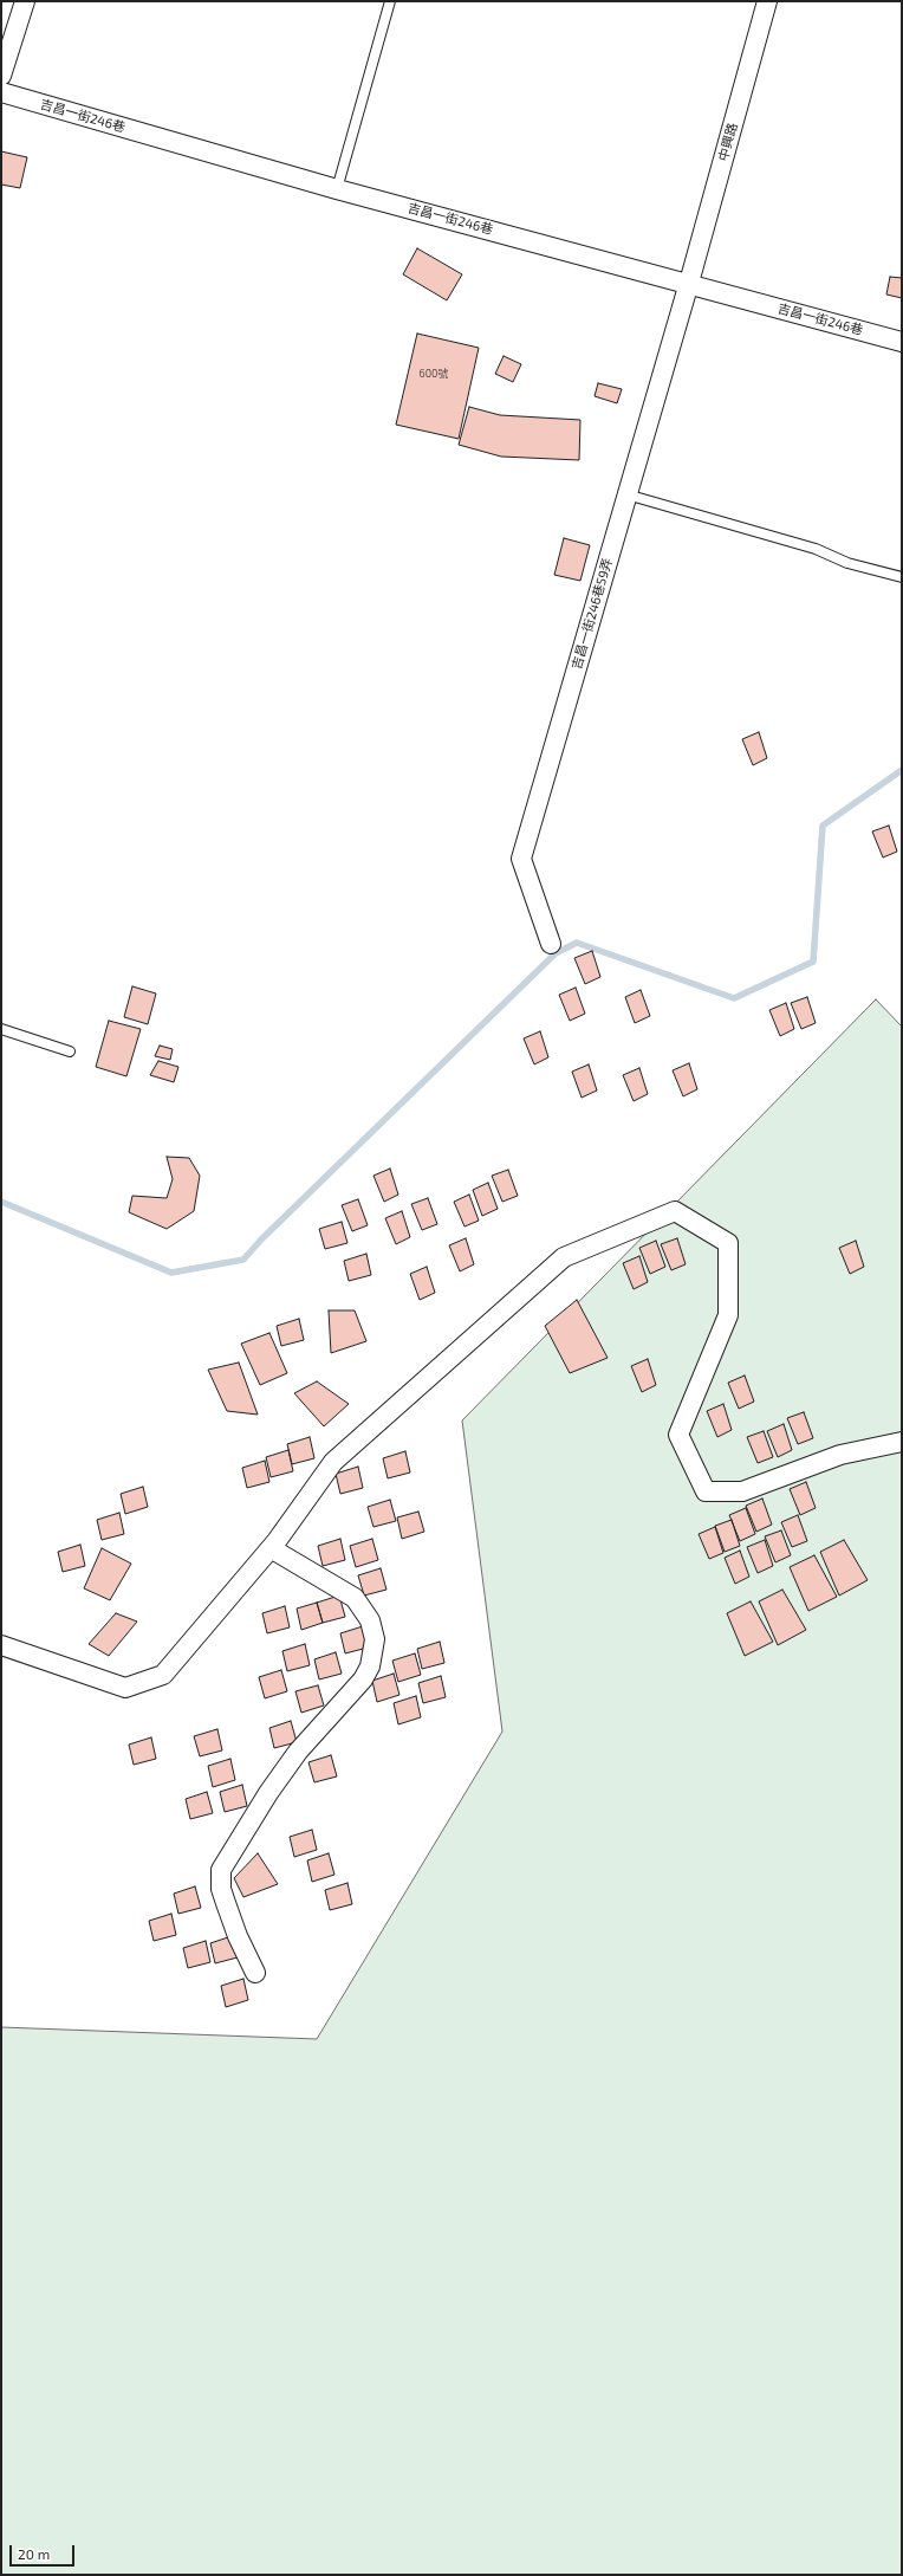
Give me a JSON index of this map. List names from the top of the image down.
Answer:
{
  "streets": {
    "street": ["吉昌一街246巷", "中興路", "吉昌一街246巷59弄"]
  },
  "crossings": [
    ["吉昌一街246巷", "中興路"],
    ["吉昌一街246巷", "吉昌一街246巷59弄"],
    ["中興路", "吉昌一街246巷59弄"]
  ],
  "house_numbers": ["600號"],
  "scale_bar": "20 m"
}
